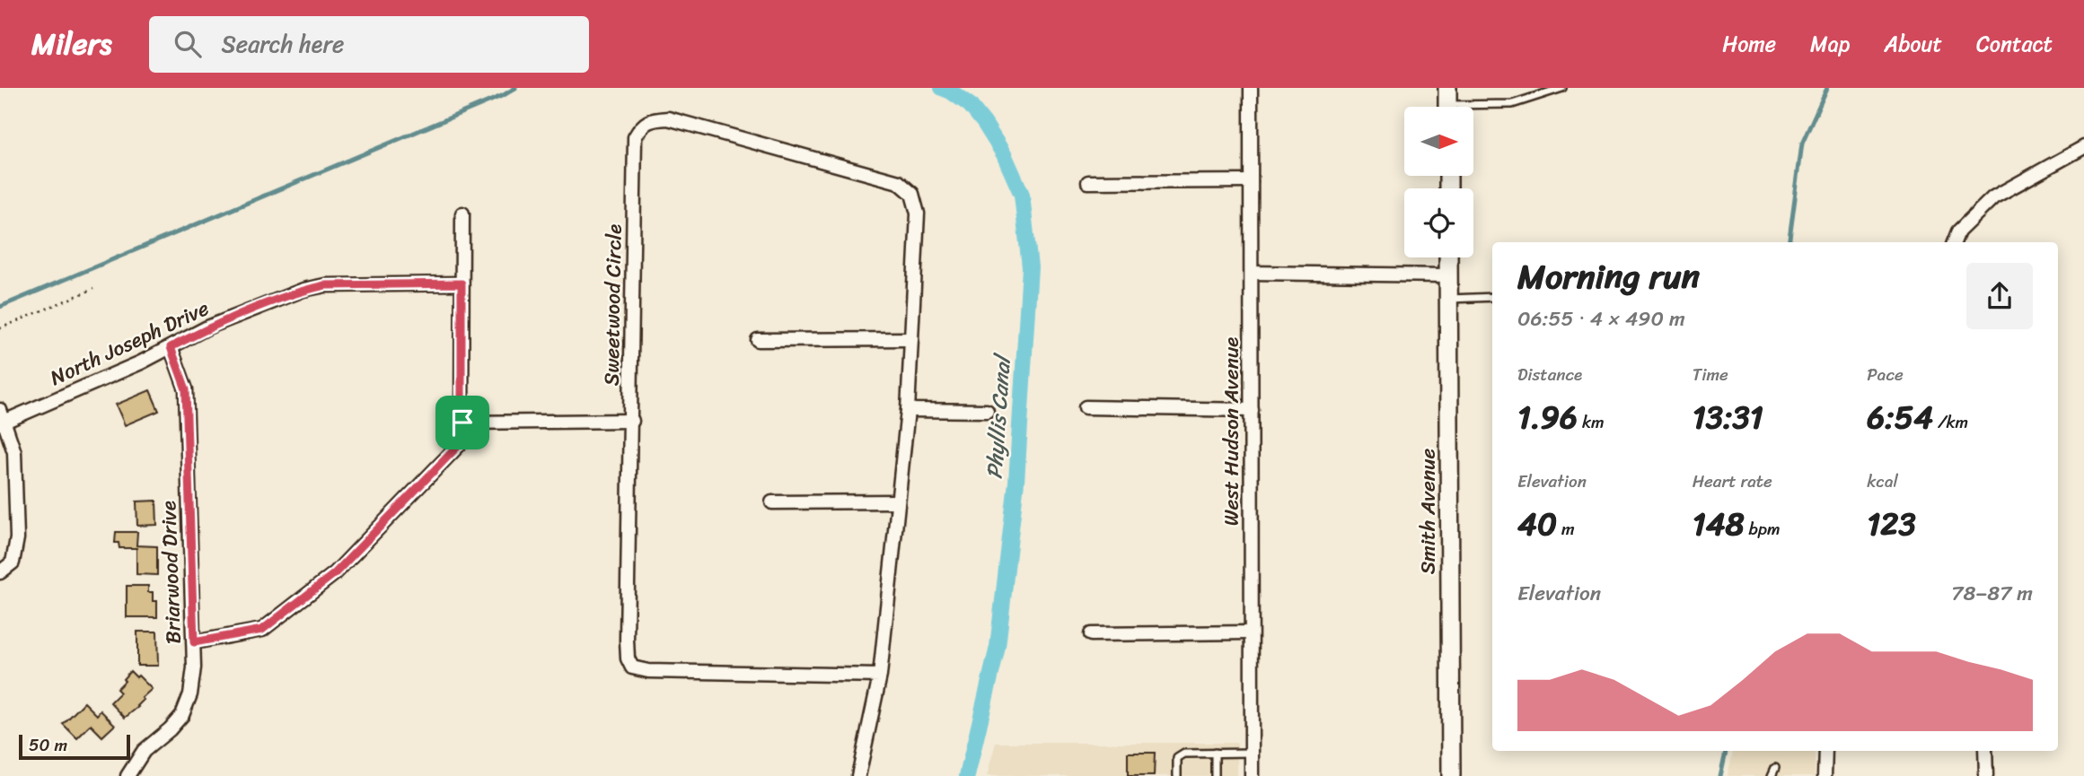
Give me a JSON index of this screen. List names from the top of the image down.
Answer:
{
  "streets": {
    "street": [
      "Sweetwood Circle",
      "North Joseph Drive",
      "West Hudson Avenue",
      "Smith Avenue",
      "Briarwood Drive"
    ]
  },
  "crossings": [
    ["North Joseph Drive", "Briarwood Drive"]
  ],
  "water": ["Phyllis Canal"],
  "scale_bar": "50 m",
  "north": "right",
  "page": {
    "header": "Milers",
    "search": "Search here",
    "nav": [
      "Home",
      "Map",
      "About",
      "Contact"
    ],
    "heading": ["Morning run", "06:55 · 4 × 490 m"],
    "stats": [
      ["Distance", "1.96 km"],
      ["Time", "13:31"],
      ["Pace", "6:54 /km"],
      ["Elevation", "40 m"],
      ["Heart rate", "148 bpm"],
      ["kcal", "123"]
    ],
    "chart": ["Elevation", "78–87 m"],
    "scale": "50 m"
  }
}
